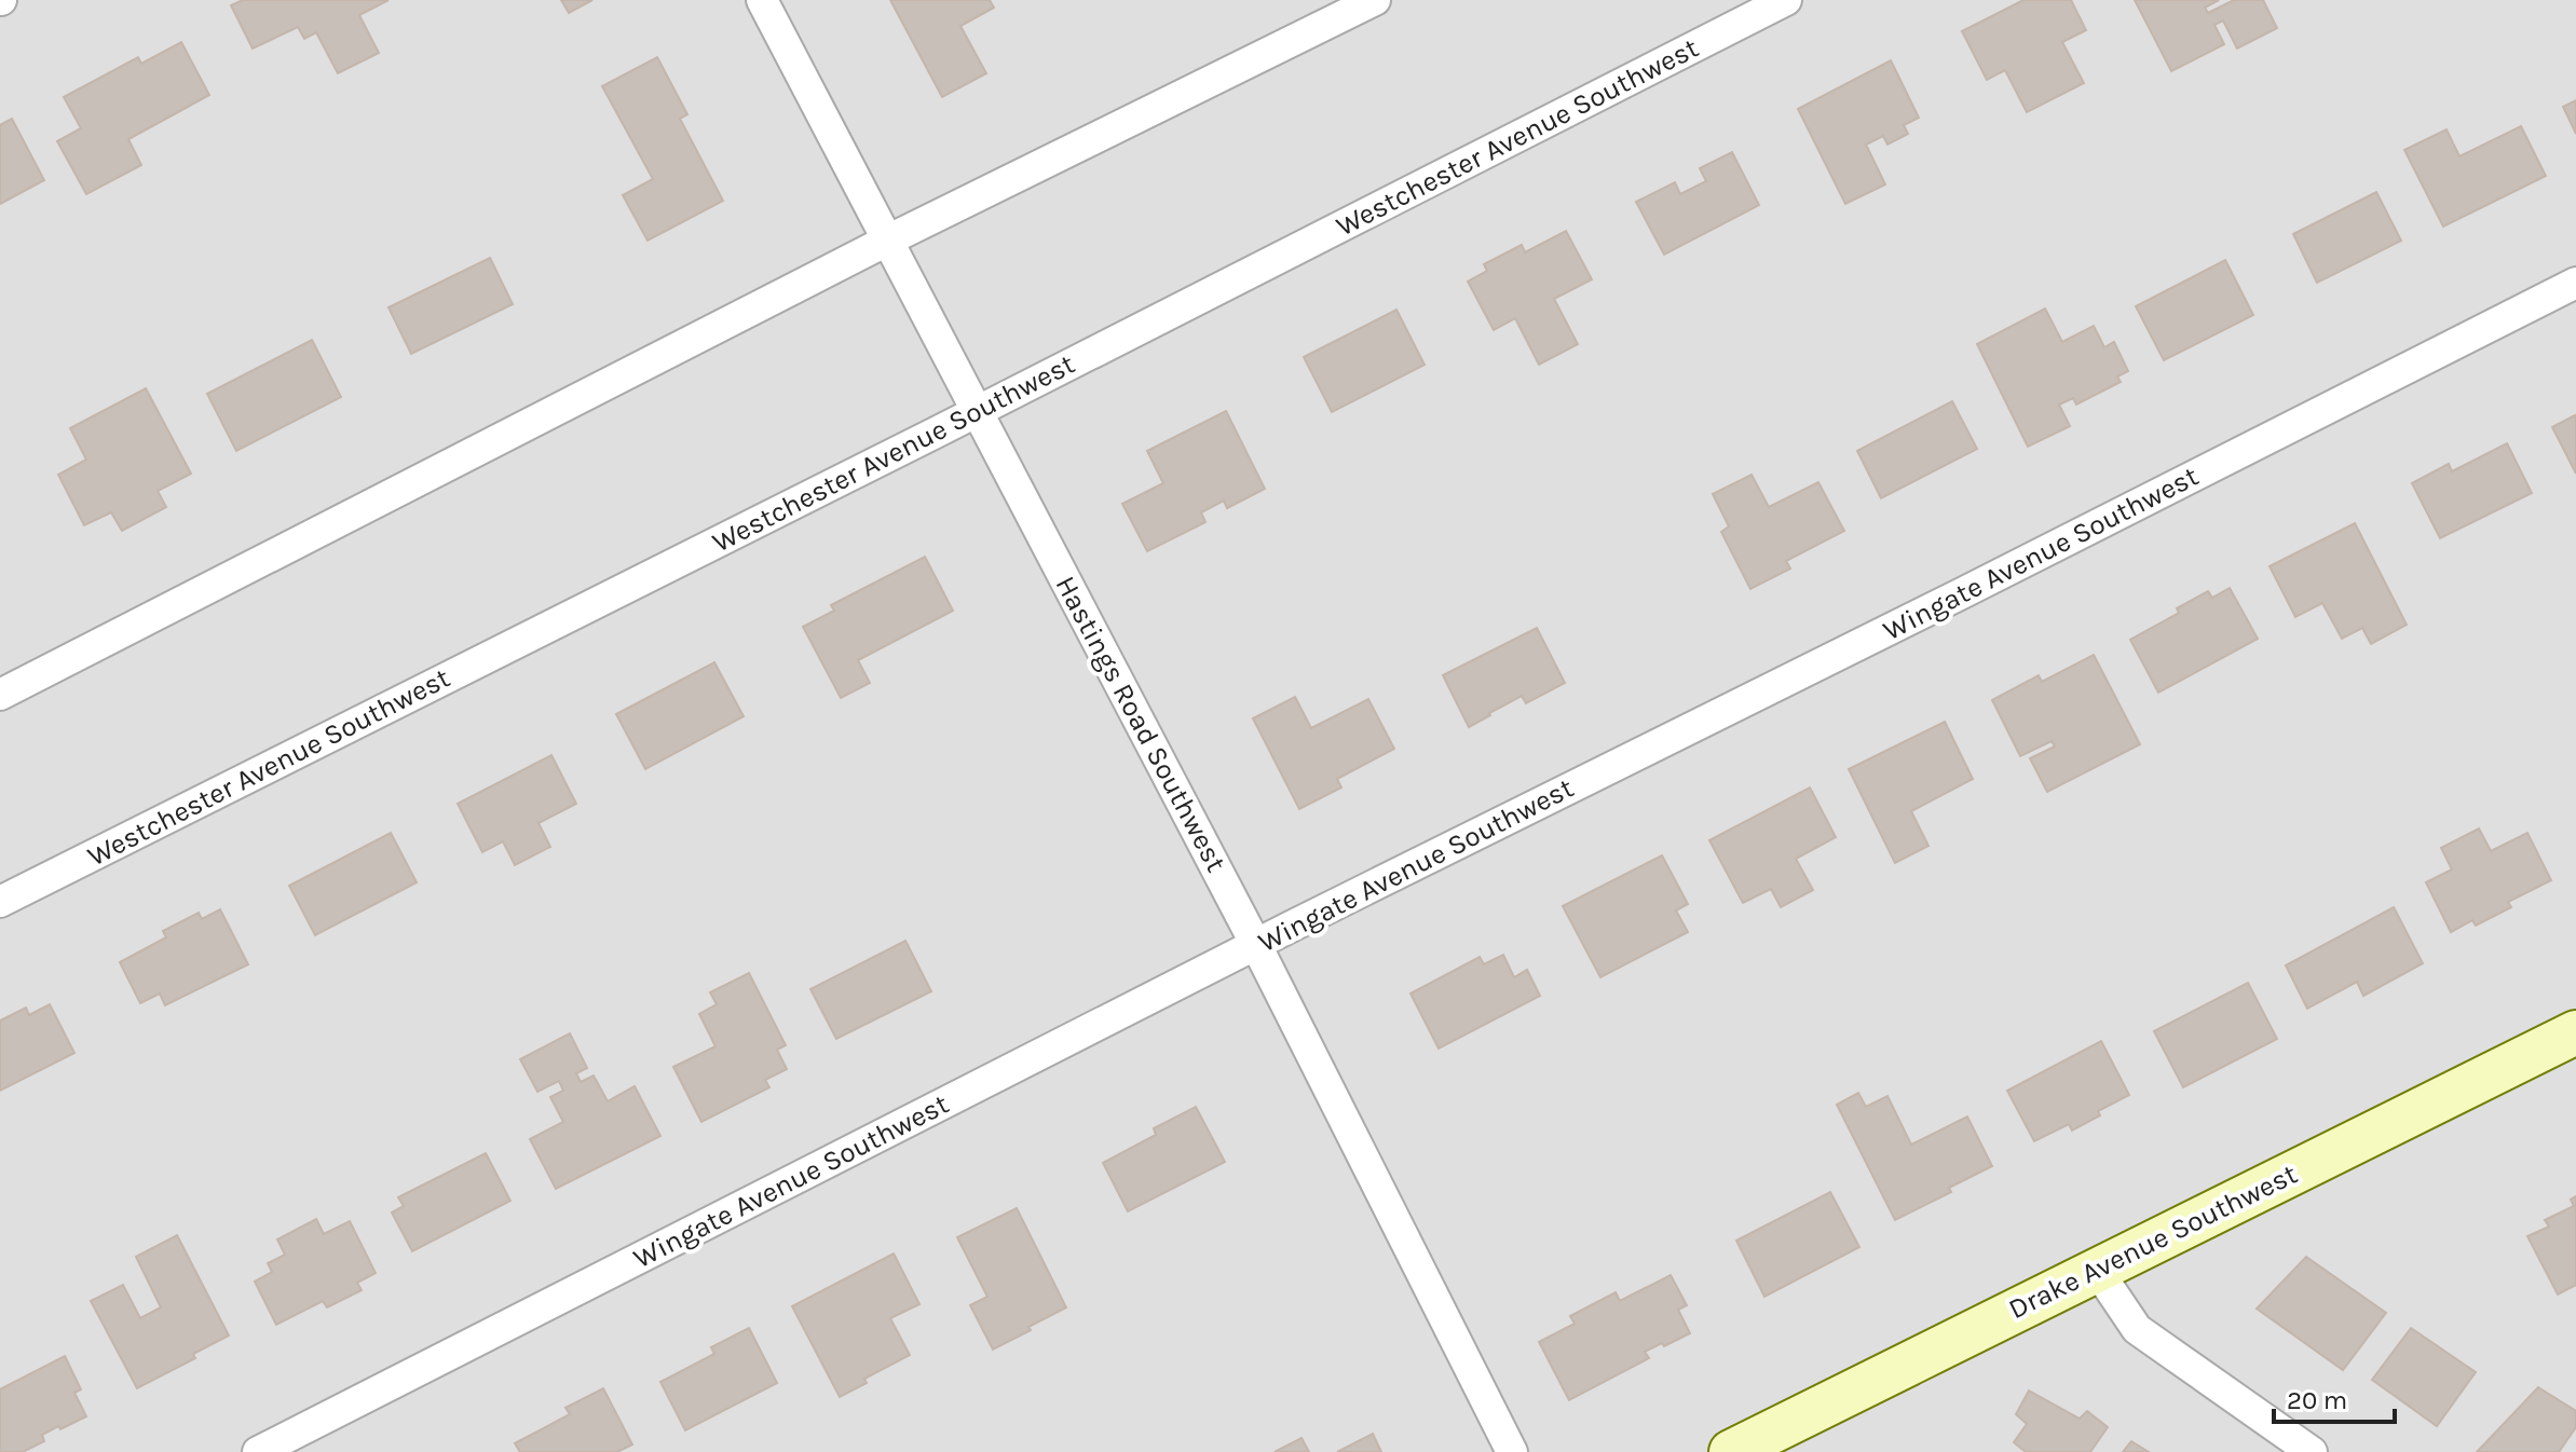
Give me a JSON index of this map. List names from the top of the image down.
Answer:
{
  "streets": {
    "street": [
      "Westchester Avenue Southwest",
      "Wingate Avenue Southwest",
      "Hastings Road Southwest",
      "Drake Avenue Southwest"
    ]
  },
  "crossings": [
    ["Westchester Avenue Southwest", "Hastings Road Southwest"],
    ["Wingate Avenue Southwest", "Hastings Road Southwest"]
  ],
  "scale_bar": "20 m"
}
